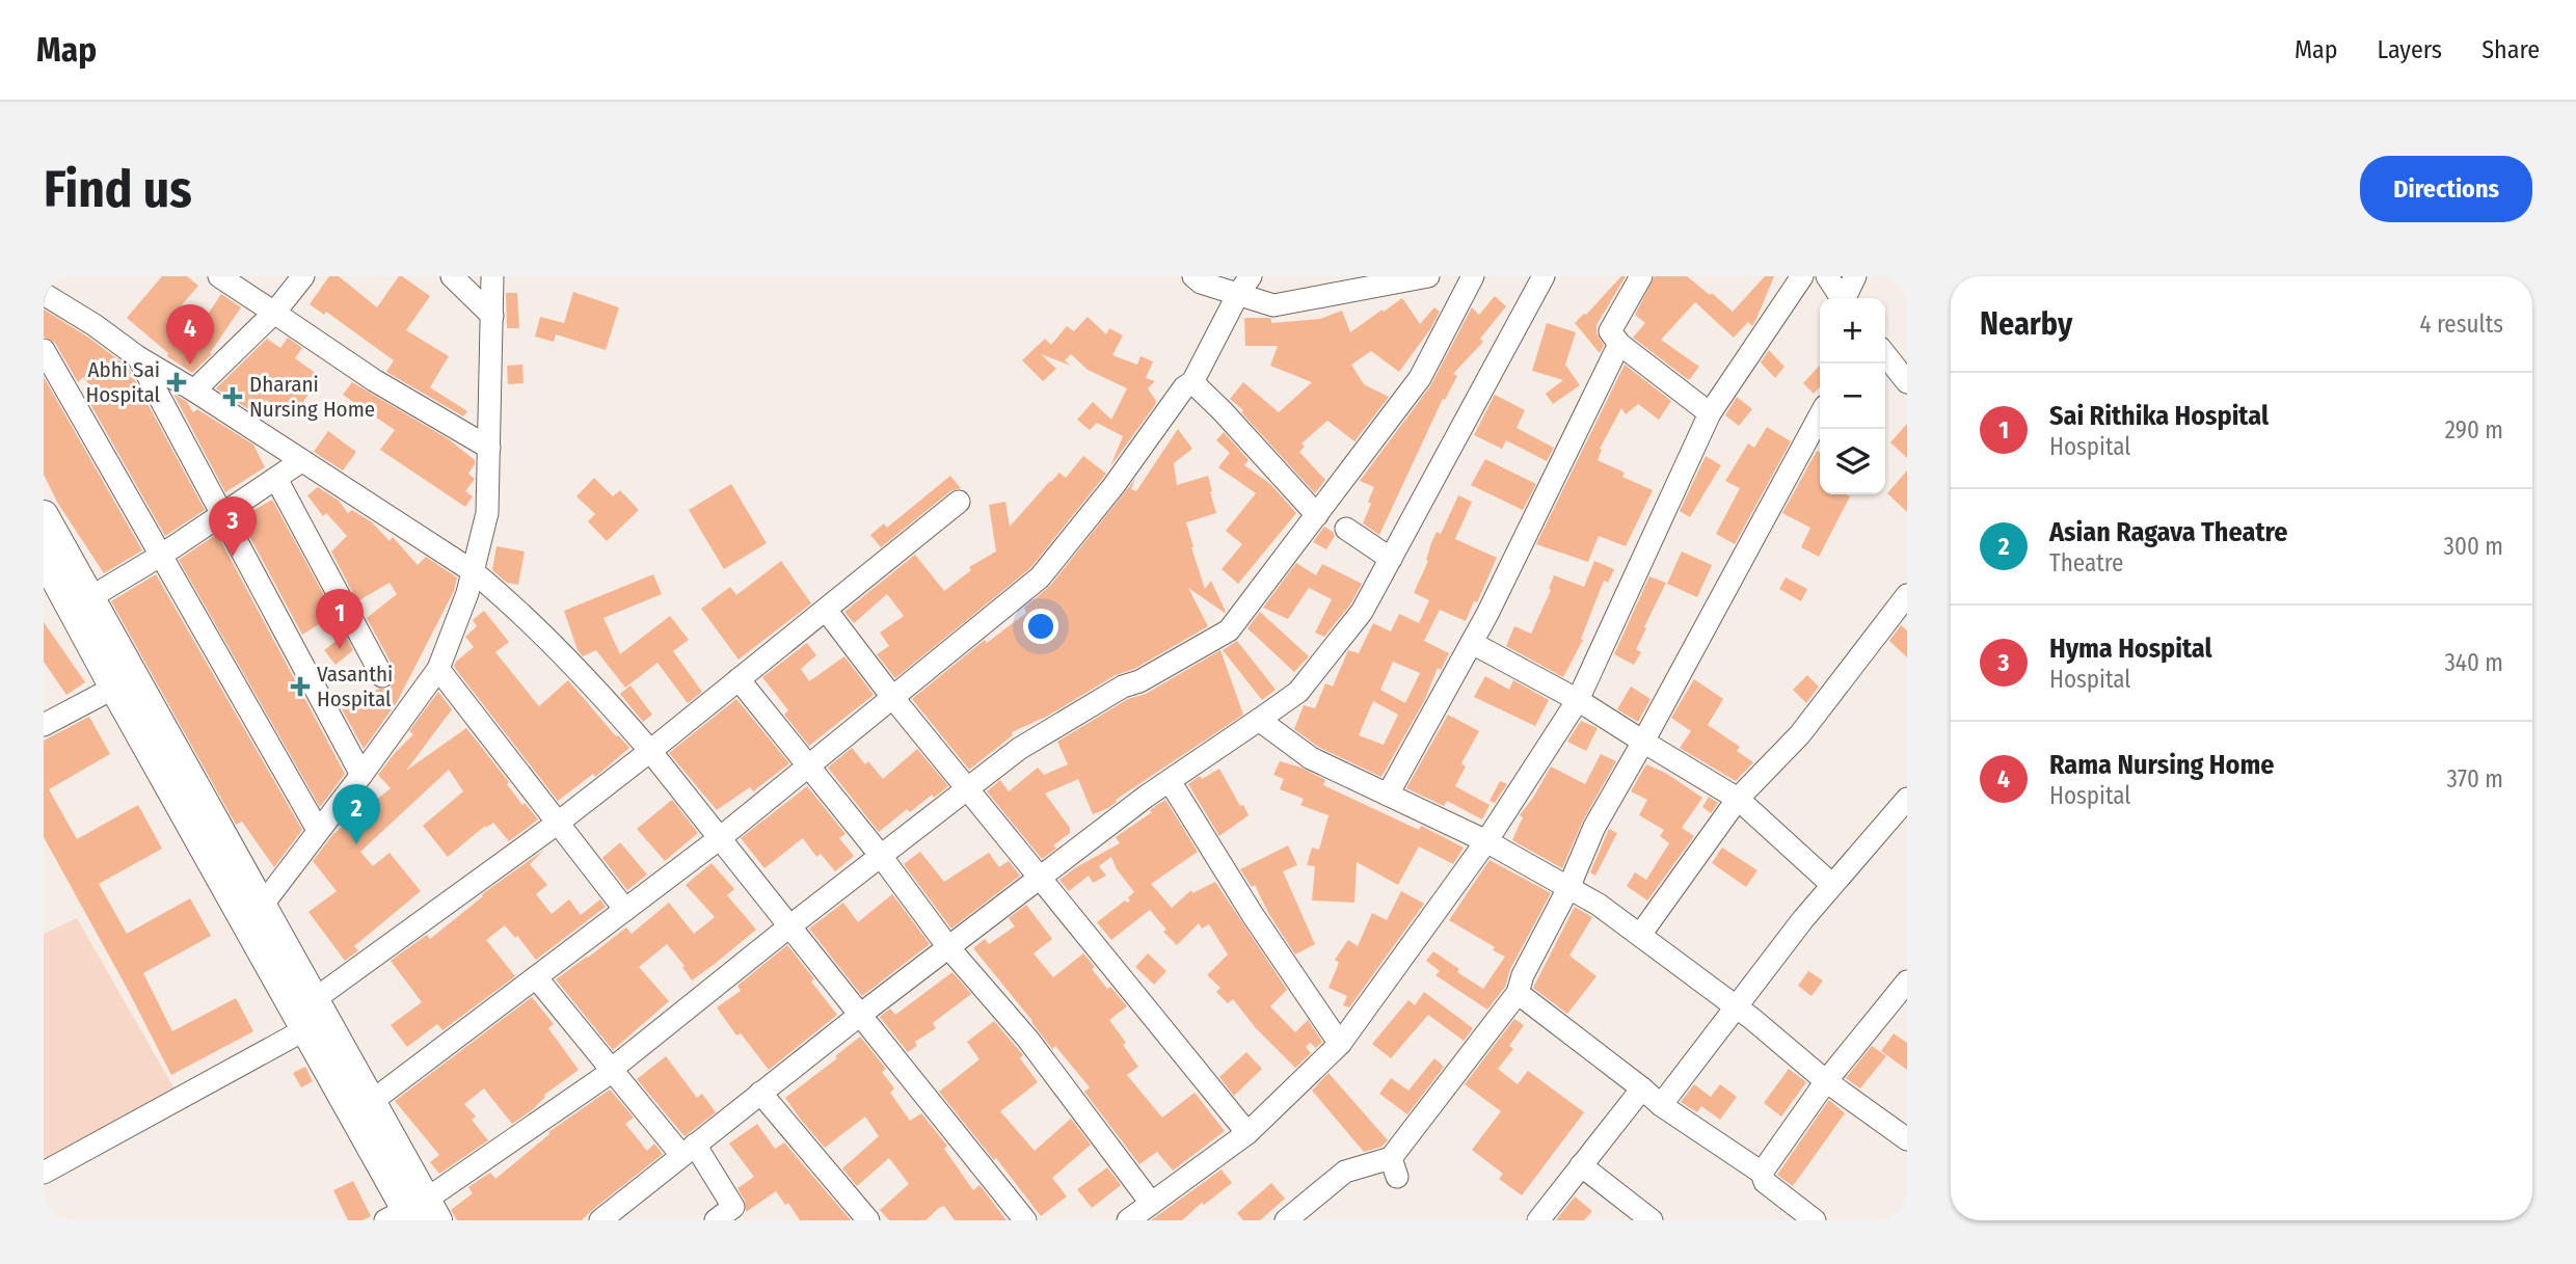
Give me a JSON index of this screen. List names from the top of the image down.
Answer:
{
  "places": {
    "health": ["Abhi Sai Hospital", "Dharani Nursing Home", "Vasanthi Hospital"]
  },
  "page": {
    "header": "Map",
    "nav": ["Map", "Layers", "Share"],
    "buttons": "Directions",
    "title": "Find us",
    "heading": ["Nearby", "4 results"],
    "map_buttons": ["+", "−"],
    "pins": [
      "4",
      "3",
      "1",
      "2"
    ],
    "list": [
      {
        "mark": "1",
        "name": "Sai Rithika Hospital",
        "note": "Hospital",
        "value": "290 m"
      },
      {
        "mark": "2",
        "name": "Asian Ragava Theatre",
        "note": "Theatre",
        "value": "300 m"
      },
      {
        "mark": "3",
        "name": "Hyma Hospital",
        "note": "Hospital",
        "value": "340 m"
      },
      {
        "mark": "4",
        "name": "Rama Nursing Home",
        "note": "Hospital",
        "value": "370 m"
      }
    ]
  }
}
